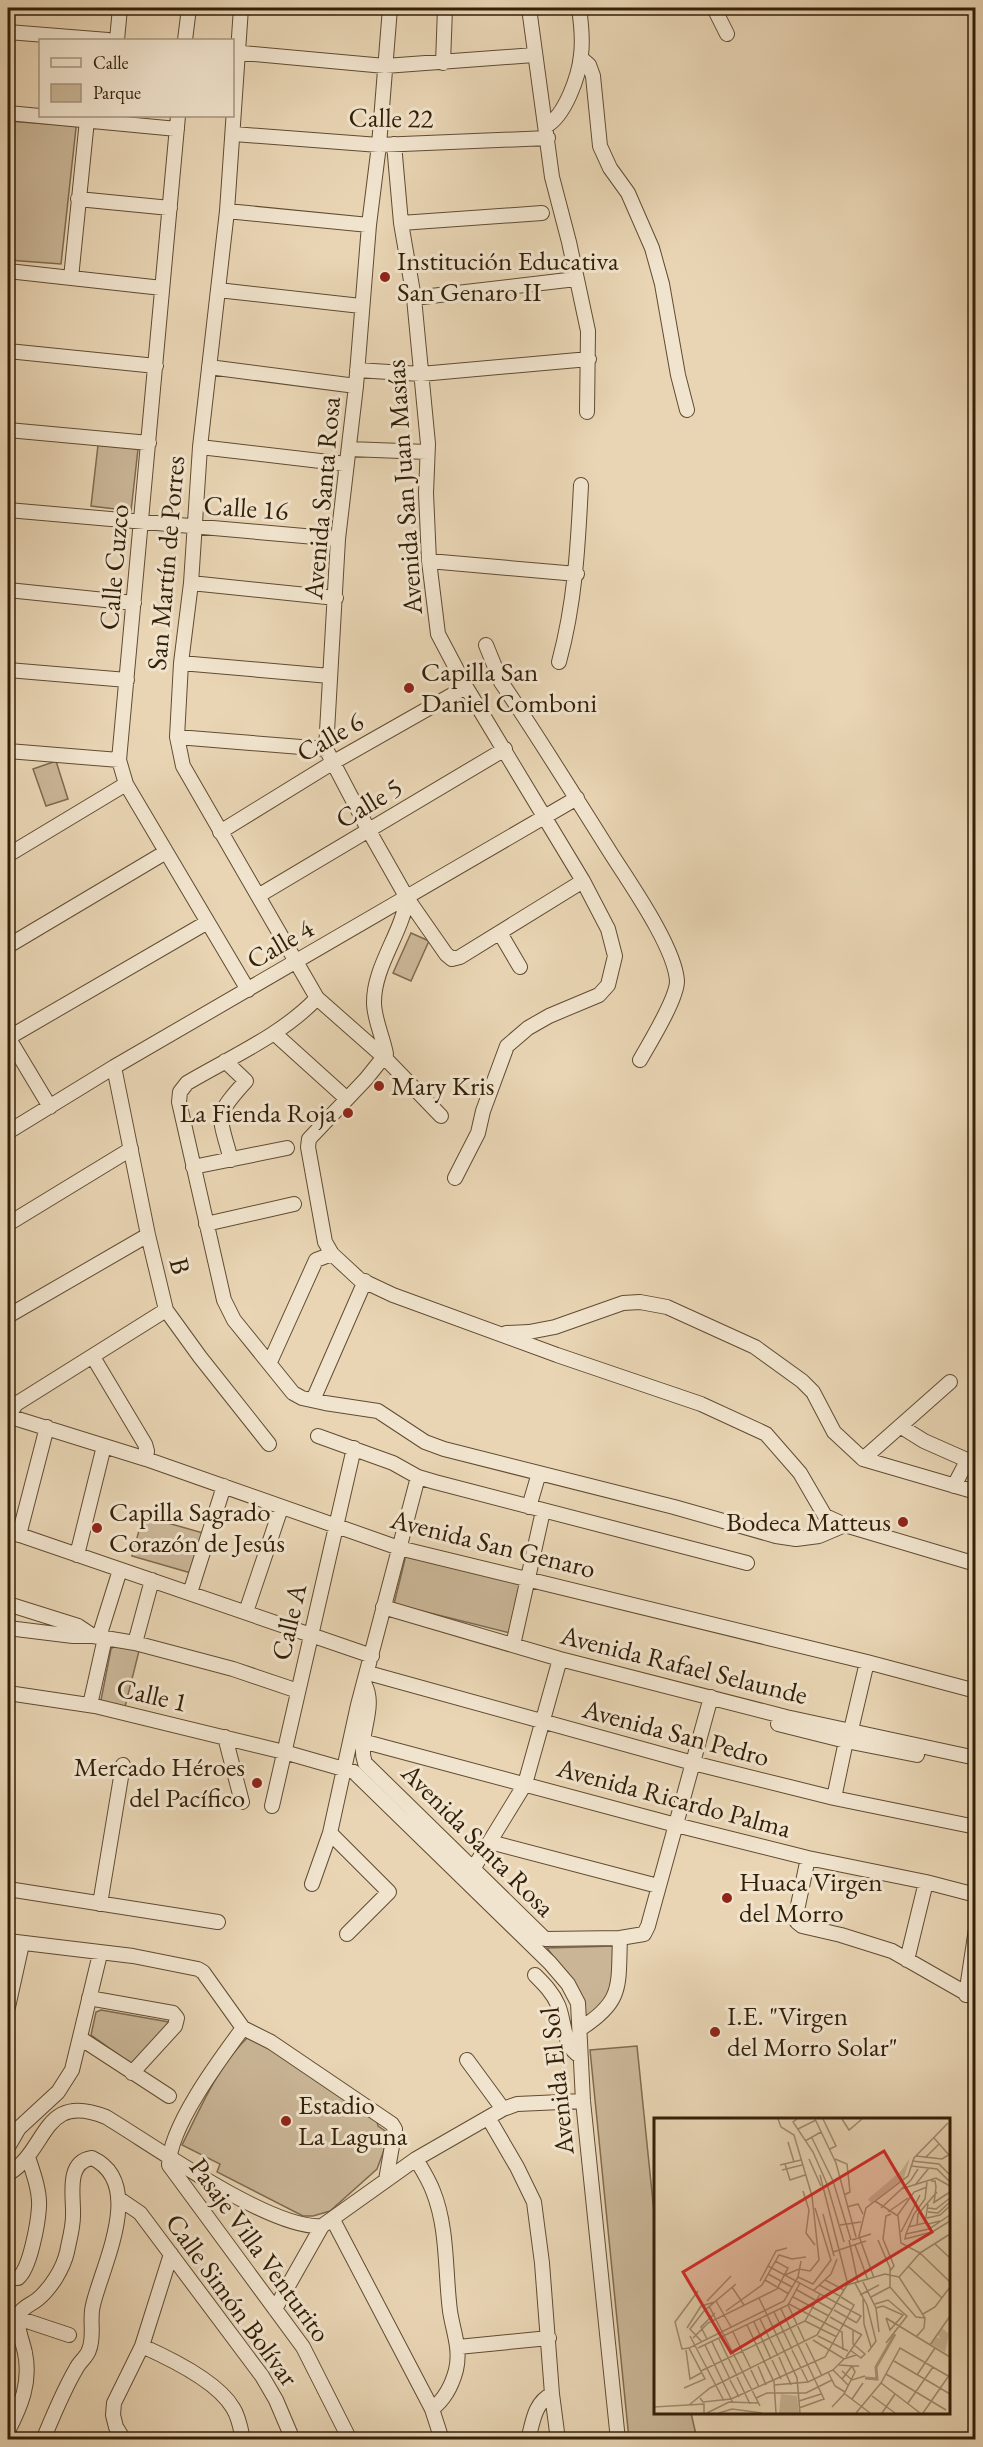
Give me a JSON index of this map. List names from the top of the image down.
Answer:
{
  "streets": {
    "street": [
      "Calle 22",
      "Avenida San Juan Masías",
      "Avenida Santa Rosa",
      "Calle 16",
      "San Martín de Porres",
      "Calle Cuzco",
      "Calle 6",
      "Calle 5",
      "Calle 4",
      "B",
      "Avenida San Genaro",
      "Calle A",
      "Avenida Rafael Selaunde",
      "Calle 1",
      "Avenida San Pedro",
      "Avenida Ricardo Palma",
      "Avenida El Sol",
      "Pasaje Villa Venturito",
      "Calle Simón Bolívar"
    ]
  },
  "crossings": [
    ["Calle 22", "Avenida San Juan Masías"],
    ["Calle 22", "Avenida Santa Rosa"],
    ["Calle 22", "San Martín de Porres"],
    ["Avenida San Juan Masías", "Calle 6"],
    ["Avenida San Juan Masías", "Calle 5"],
    ["Avenida San Juan Masías", "Calle 4"],
    ["Avenida Santa Rosa", "Calle 16"],
    ["Avenida Santa Rosa", "Calle 6"],
    ["Avenida Santa Rosa", "Calle 5"],
    ["Avenida Santa Rosa", "Calle 4"],
    ["Avenida Santa Rosa", "Avenida Ricardo Palma"],
    ["Calle 16", "San Martín de Porres"],
    ["Calle 16", "Calle Cuzco"],
    ["San Martín de Porres", "Calle 6"],
    ["San Martín de Porres", "Calle 5"],
    ["San Martín de Porres", "Calle 4"],
    ["Calle Cuzco", "Calle 4"],
    ["Calle 4", "B"],
    ["Avenida San Genaro", "Calle A"],
    ["Calle A", "Calle 1"],
    ["Calle A", "Avenida El Sol"],
    ["Calle 1", "Avenida El Sol"]
  ],
  "places": [
    "Institución Educativa San Genaro II",
    "Capilla San Daniel Comboni",
    "Mary Kris",
    "La Fienda Roja",
    "Bodeca Matteus",
    "Capilla Sagrado Corazón de Jesús",
    "Mercado Héroes del Pacífico",
    "Huaca Virgen del Morro",
    "I.E. \"Virgen del Morro Solar\"",
    "Estadio La Laguna"
  ],
  "legend": ["Calle", "Parque"]
}
